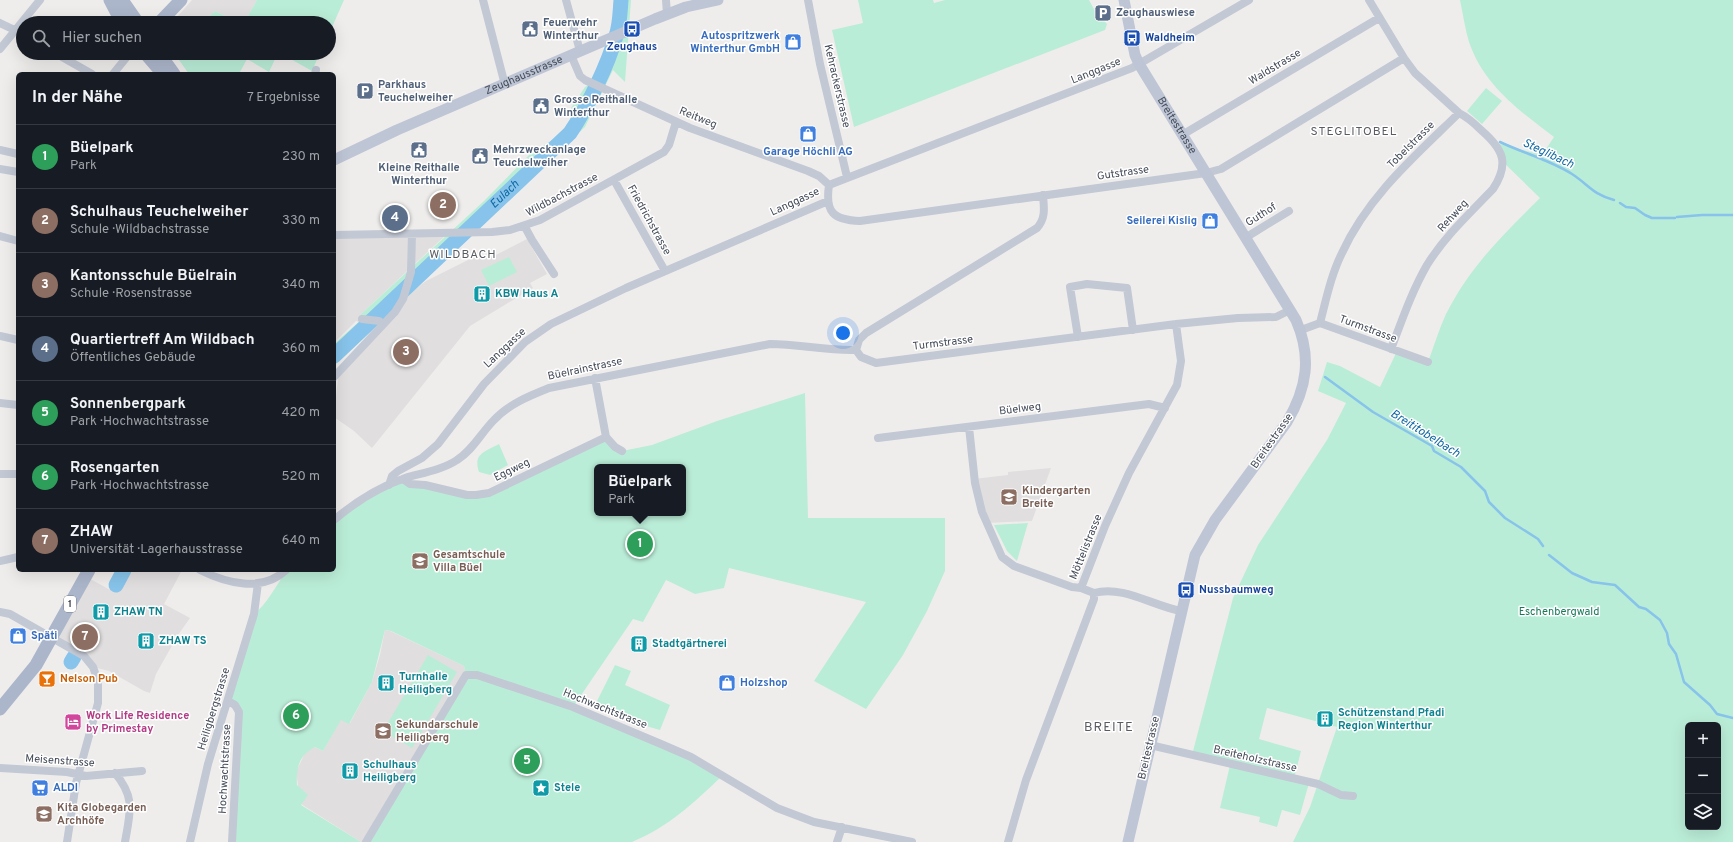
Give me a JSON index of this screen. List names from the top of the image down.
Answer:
{
  "streets": {
    "main road": ["Zeughausstrasse", "Breitestrasse", "1"],
    "street": [
      "Waldstrasse",
      "Langgasse",
      "Kehrackerstrasse",
      "Reitweg",
      "Tobelstrasse",
      "Gutstrasse",
      "Wildbachstrasse",
      "Guthof",
      "Rehweg",
      "Friedrichstrasse",
      "Turmstrasse",
      "Büelrainstrasse",
      "Büelweg",
      "Eggweg",
      "Möttelistrasse",
      "Heiligbergstrasse",
      "Hochwachtstrasse",
      "Breiteholzstrasse",
      "Meisenstrasse"
    ]
  },
  "crossings": [
    ["Waldstrasse", "Breitestrasse"],
    ["Langgasse", "Kehrackerstrasse"],
    ["Langgasse", "Reitweg"],
    ["Langgasse", "Breitestrasse"],
    ["Langgasse", "Gutstrasse"],
    ["Langgasse", "Friedrichstrasse"],
    ["Langgasse", "Büelrainstrasse"],
    ["Zeughausstrasse", "Reitweg"],
    ["Reitweg", "Wildbachstrasse"],
    ["Breitestrasse", "Gutstrasse"],
    ["Breitestrasse", "Guthof"],
    ["Breitestrasse", "Turmstrasse"],
    ["Breitestrasse", "Breiteholzstrasse"],
    ["Tobelstrasse", "Rehweg"],
    ["Tobelstrasse", "Turmstrasse"],
    ["Wildbachstrasse", "Friedrichstrasse"],
    ["Rehweg", "Turmstrasse"],
    ["Turmstrasse", "Büelrainstrasse"],
    ["Turmstrasse", "Möttelistrasse"],
    ["Büelrainstrasse", "Eggweg"],
    ["Büelweg", "Möttelistrasse"],
    ["Heiligbergstrasse", "Hochwachtstrasse"]
  ],
  "districts": ["STEGLITOBEL", "WILDBACH", "BREITE"],
  "water": ["Steglibach", "Eulach", "Breititobelbach"],
  "parks": ["Eschenbergwald"],
  "places": {
    "parking": ["Zeughauswiese", "Parkhaus Teuchelweiher"],
    "public building": [
      "Feuerwehr Winterthur",
      "Grosse Reithalle Winterthur",
      "Kleine Reithalle Winterthur",
      "Mehrzweckanlage Teuchelweiher"
    ],
    "bus stop": ["Zeughaus", "Waldheim", "Nussbaumweg"],
    "shop": [
      "Autospritzwerk Winterthur GmbH",
      "Garage Höchli AG",
      "Seilerei Kislig",
      "Späti",
      "Holzshop"
    ],
    "building": [
      "KBW Haus A",
      "ZHAW TN",
      "ZHAW TS",
      "Stadtgärtnerei",
      "Turnhalle Heiligberg",
      "Schützenstand Pfadi Region Winterthur",
      "Schulhaus Heiligberg"
    ],
    "school or university": [
      "Kindergarten Breite",
      "Gesamtschule Villa Büel",
      "Sekundarschule Heiligberg",
      "Kita Globegarden Archhöfe"
    ],
    "bar": ["Nelson Pub"],
    "hotel": ["Work Life Residence by Primestay"],
    "supermarket": ["ALDI"],
    "place": ["Stele"]
  },
  "page": {
    "search": "Hier suchen",
    "heading": ["In der Nähe", "7 Ergebnisse"],
    "list": [
      {
        "mark": "1",
        "name": "Büelpark",
        "note": "Park",
        "value": "230 m"
      },
      {
        "mark": "2",
        "name": "Schulhaus Teuchelweiher",
        "note": "Schule · Wildbachstrasse",
        "value": "330 m"
      },
      {
        "mark": "3",
        "name": "Kantonsschule Büelrain",
        "note": "Schule · Rosenstrasse",
        "value": "340 m"
      },
      {
        "mark": "4",
        "name": "Quartiertreff Am Wildbach",
        "note": "Öffentliches Gebäude",
        "value": "360 m"
      },
      {
        "mark": "5",
        "name": "Sonnenbergpark",
        "note": "Park · Hochwachtstrasse",
        "value": "420 m"
      },
      {
        "mark": "6",
        "name": "Rosengarten",
        "note": "Park · Hochwachtstrasse",
        "value": "520 m"
      },
      {
        "mark": "7",
        "name": "ZHAW",
        "note": "Universität · Lagerhausstrasse",
        "value": "640 m"
      }
    ],
    "pins": [
      "2",
      "4",
      "3",
      "1",
      "7",
      "6",
      "5"
    ],
    "popup": ["Büelpark", "Park"],
    "map_buttons": ["+", "−"]
  }
}
